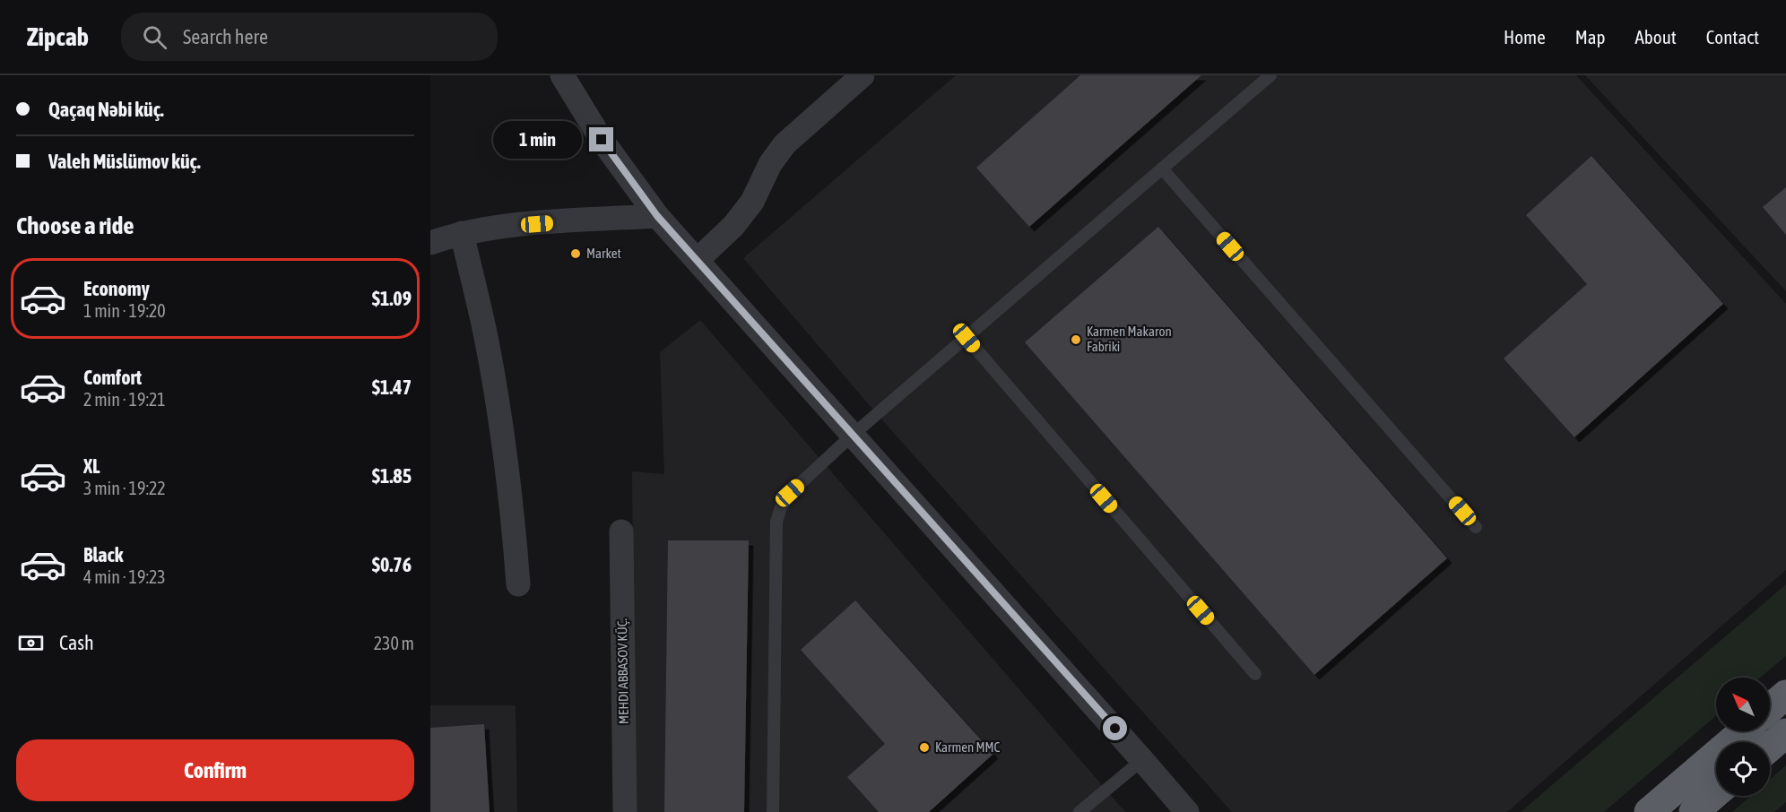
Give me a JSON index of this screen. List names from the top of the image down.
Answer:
{
  "streets": {
    "street": ["MEHDI ABBASOV KÜÇ."]
  },
  "places": ["Market", "Karmen Makaron Fabriki", "Karmen MMC"],
  "north": "top left",
  "page": {
    "header": "Zipcab",
    "search": "Search here",
    "nav": [
      "Home",
      "Map",
      "About",
      "Contact"
    ],
    "banner": ["Qaçaq Nəbi küç.", "Valeh Müslümov küç."],
    "bubble": "1 min",
    "heading": "Choose a ride",
    "list": [
      {
        "name": "Economy",
        "note": "1 min · 19:20",
        "value": "$1.09"
      },
      {
        "name": "Comfort",
        "note": "2 min · 19:21",
        "value": "$1.47"
      },
      {
        "name": "XL",
        "note": "3 min · 19:22",
        "value": "$1.85"
      },
      {
        "name": "Black",
        "note": "4 min · 19:23",
        "value": "$0.76"
      }
    ],
    "pay": ["Cash", "230 m"],
    "buttons": "Confirm"
  }
}
